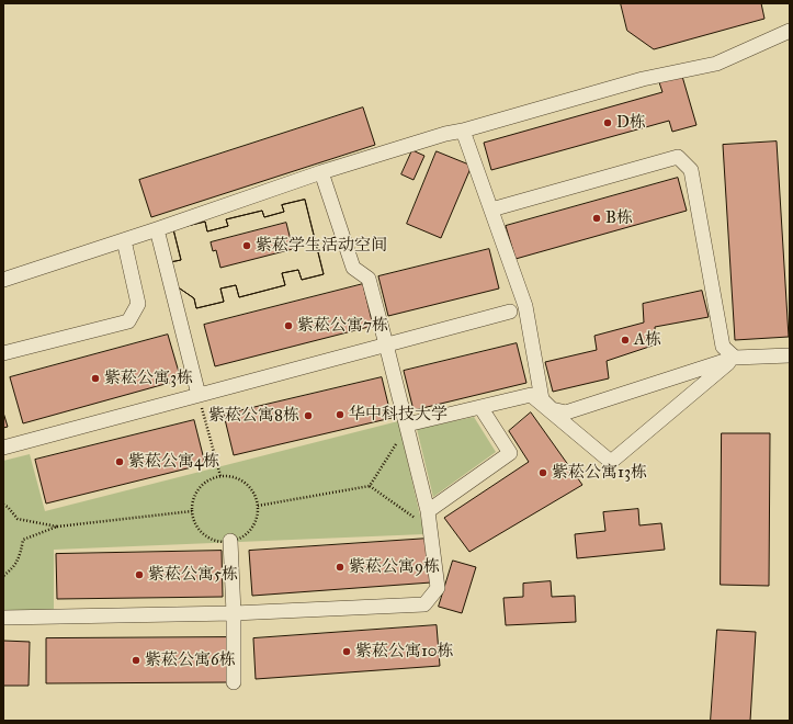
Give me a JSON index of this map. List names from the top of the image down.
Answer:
{
  "places": [
    "D栋",
    "B栋",
    "紫菘学生活动空间",
    "紫菘公寓7栋",
    "A栋",
    "紫菘公寓3栋",
    "华中科技大学",
    "紫菘公寓8栋",
    "紫菘公寓4栋",
    "紫菘公寓13栋",
    "紫菘公寓9栋",
    "紫菘公寓5栋",
    "紫菘公寓10栋",
    "紫菘公寓6栋"
  ]
}
